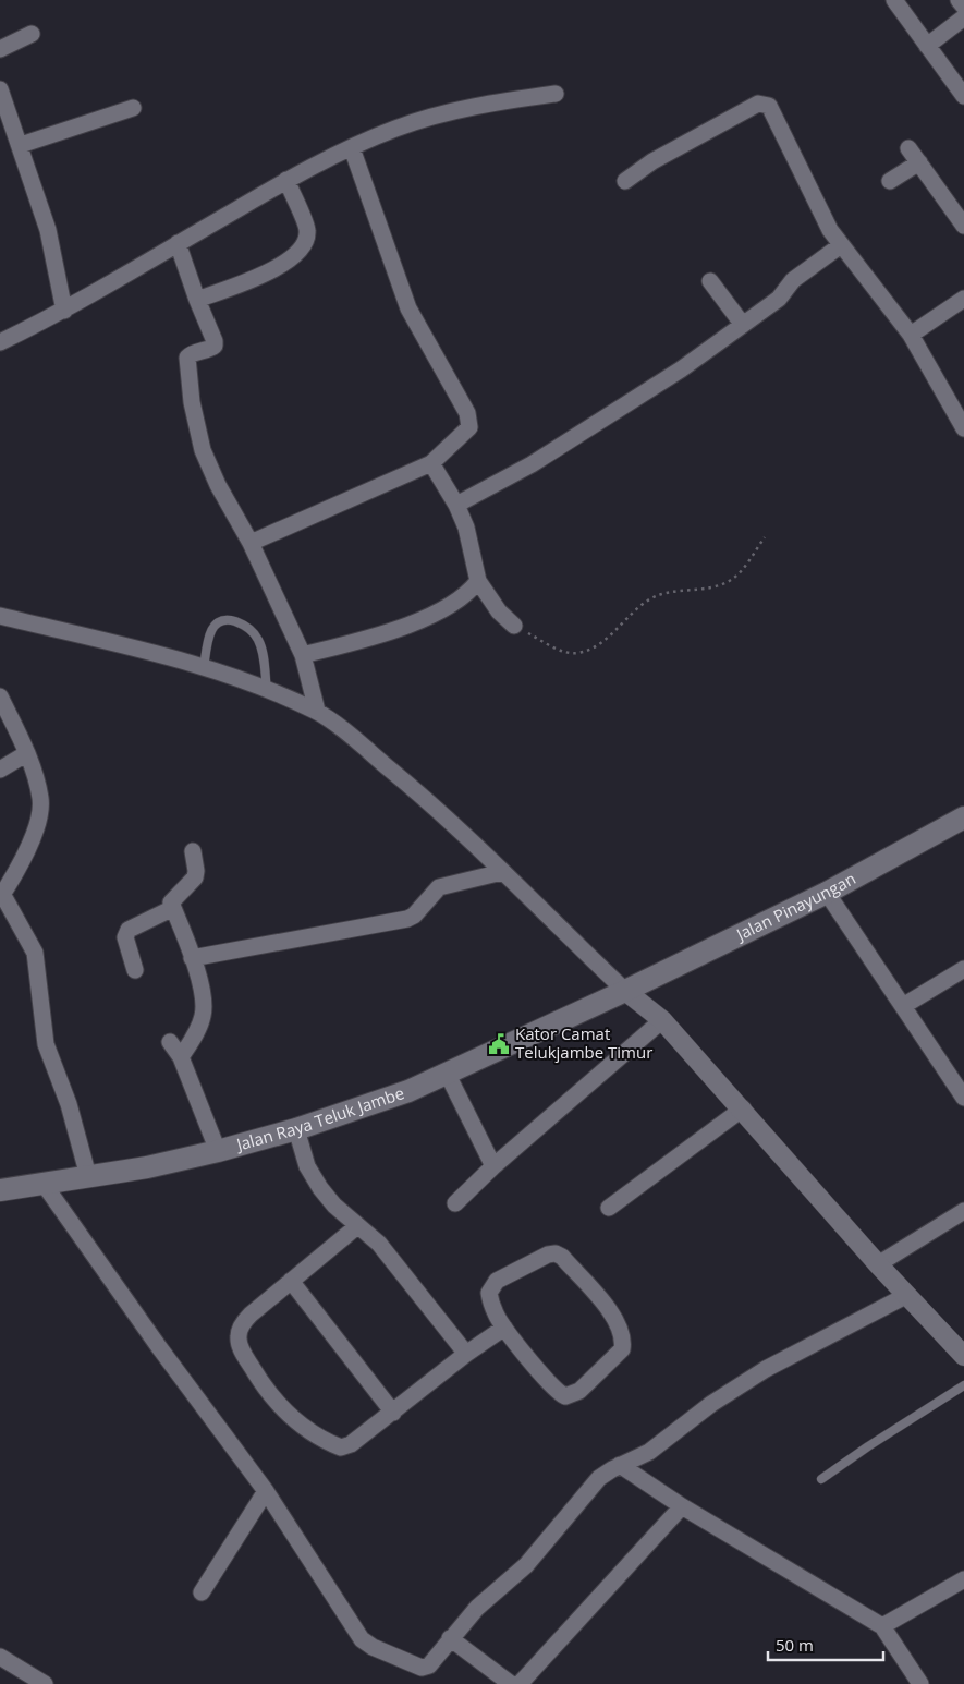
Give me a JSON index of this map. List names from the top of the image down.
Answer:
{
  "streets": {
    "main road": ["Jalan Pinayungan", "Jalan Raya Teluk Jambe"]
  },
  "crossings": [
    ["Jalan Pinayungan", "Jalan Raya Teluk Jambe"]
  ],
  "places": {
    "public building": ["Kator Camat Telukjambe Timur"]
  },
  "scale_bar": "50 m"
}
